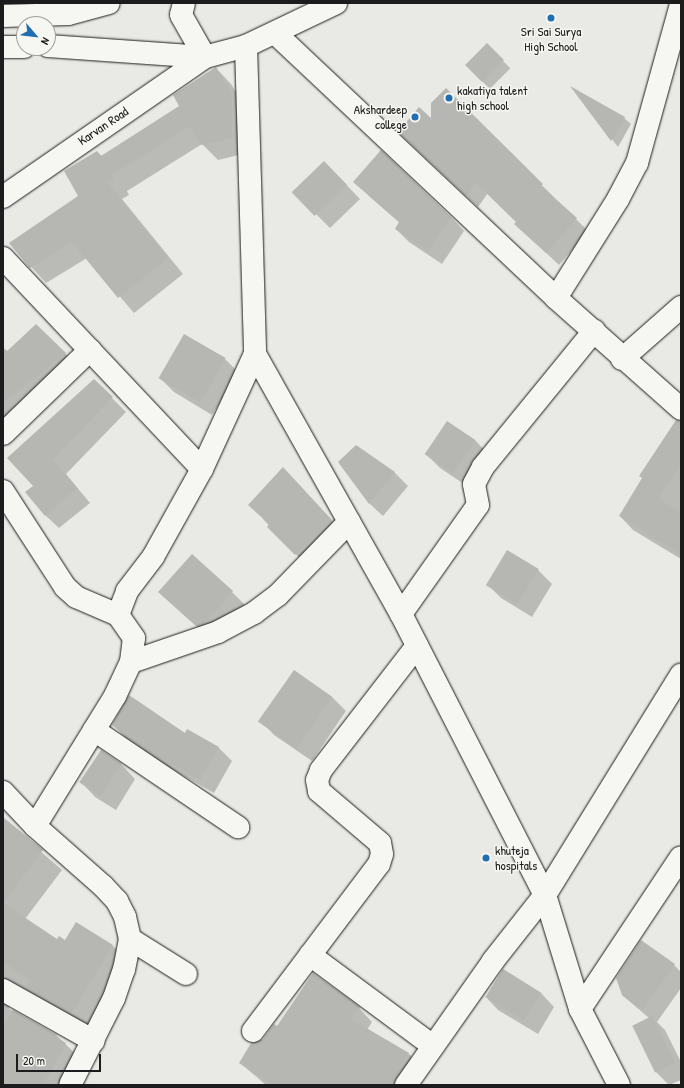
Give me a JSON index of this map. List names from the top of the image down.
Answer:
{
  "streets": {
    "street": ["Karvan Road"]
  },
  "places": [
    "Sri Sai Surya High School",
    "kakatiya talent high school",
    "Akshardeep college",
    "khuteja hospitals"
  ],
  "scale_bar": "20 m",
  "north": "bottom right"
}
